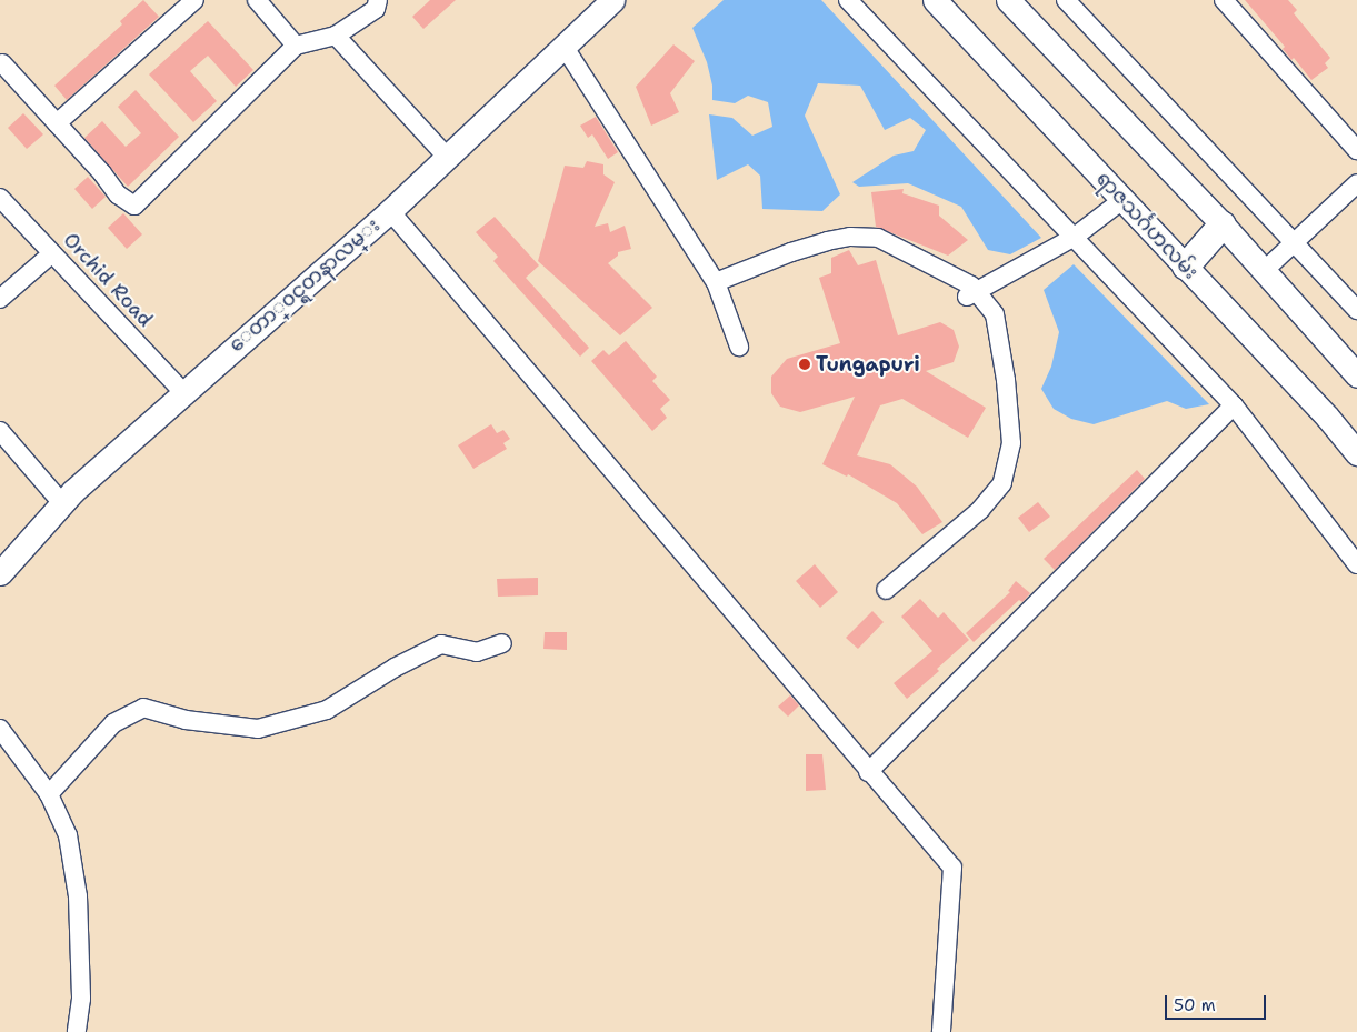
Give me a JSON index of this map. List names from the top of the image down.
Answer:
{
  "streets": {
    "main road": ["ရာဇသင်္ဂဟလမ်း", "ေတာ္၀င္ရတနာလမ္း"],
    "street": ["Orchid Road"]
  },
  "crossings": [
    ["Orchid Road", "ေတာ္၀င္ရတနာလမ္း"]
  ],
  "places": ["Tungapuri"],
  "scale_bar": "50 m"
}
